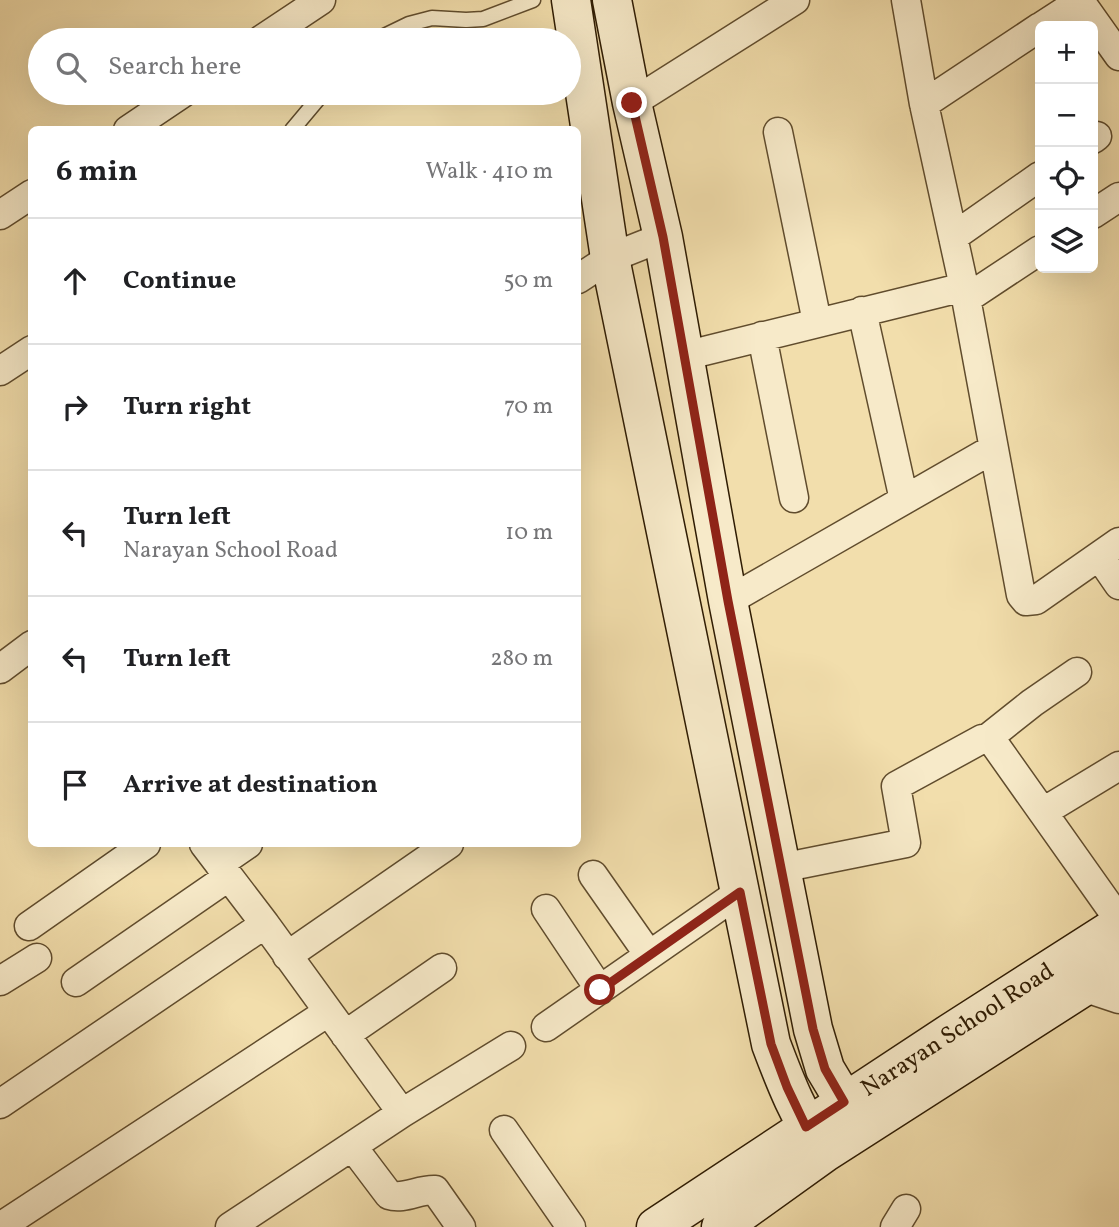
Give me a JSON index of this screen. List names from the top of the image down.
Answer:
{
  "streets": {
    "street": ["Narayan School Road"]
  },
  "page": {
    "map_buttons": ["+", "−"],
    "search": "Search here",
    "heading": ["6 min", "Walk · 410 m"],
    "list": [
      ["Continue", "50 m"],
      ["Turn right", "70 m"],
      ["Turn left", "Narayan School Road", "10 m"],
      ["Turn left", "280 m"],
      "Arrive at destination"
    ]
  }
}
